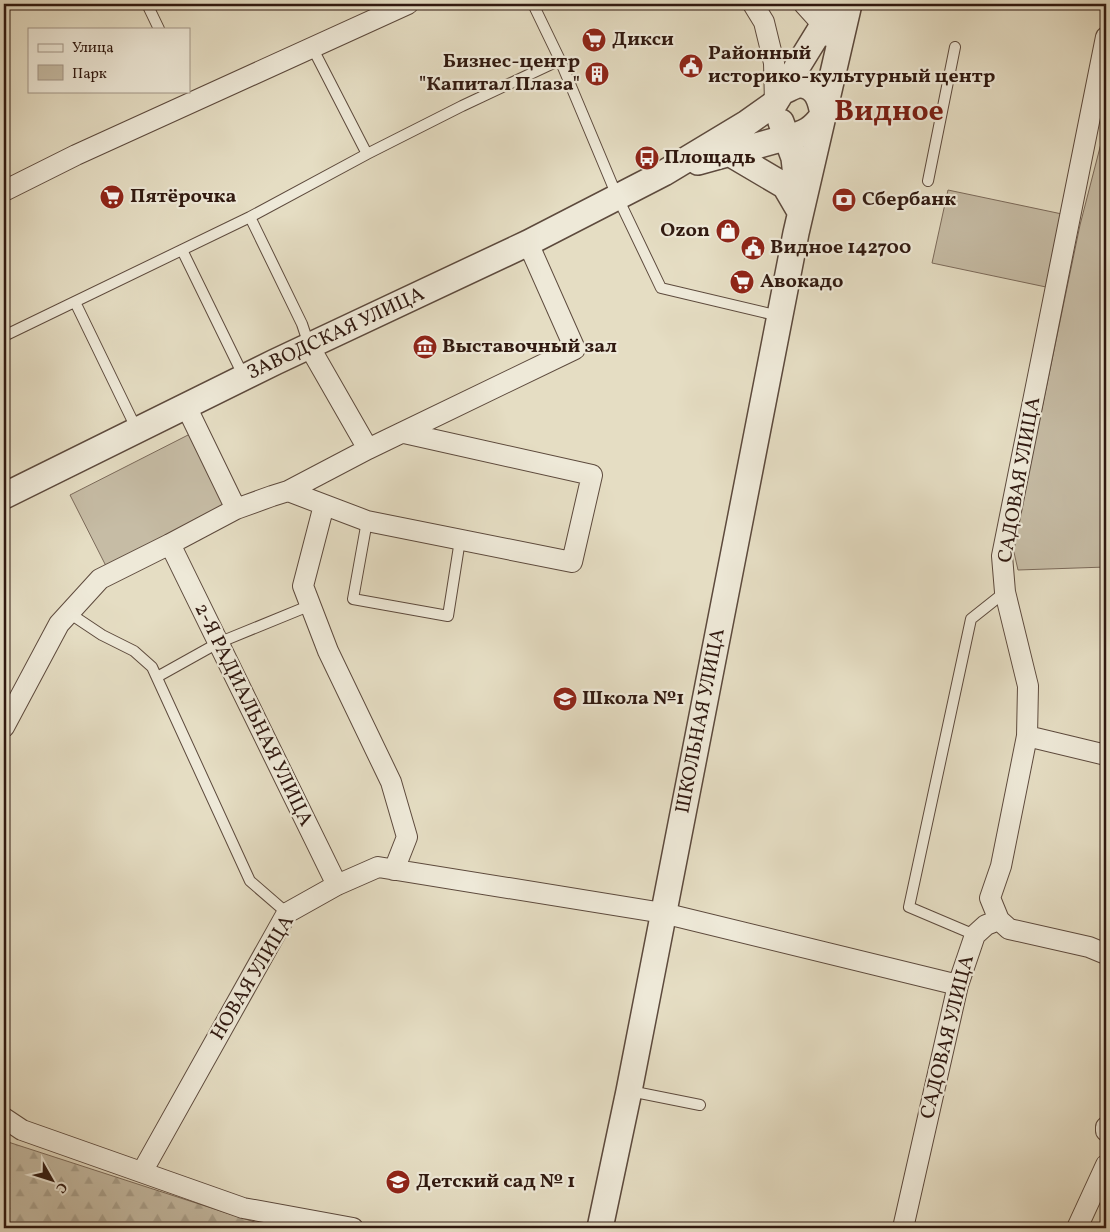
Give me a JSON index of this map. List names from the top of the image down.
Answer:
{
  "streets": {
    "street": [
      "ЗАВОДСКАЯ УЛИЦА",
      "САДОВАЯ УЛИЦА",
      "2-Я РАДИАЛЬНАЯ УЛИЦА",
      "ШКОЛЬНАЯ УЛИЦА",
      "НОВАЯ УЛИЦА"
    ]
  },
  "crossings": [
    ["САДОВАЯ УЛИЦА", "НОВАЯ УЛИЦА"],
    ["2-Я РАДИАЛЬНАЯ УЛИЦА", "НОВАЯ УЛИЦА"],
    ["ШКОЛЬНАЯ УЛИЦА", "НОВАЯ УЛИЦА"]
  ],
  "districts": ["Видное"],
  "places": {
    "supermarket": ["Дикси", "Пятёрочка", "Авокадо"],
    "public building": ["Районный историко-культурный центр", "Видное 142700"],
    "building": ["Бизнес-центр \"Капитал Плаза\""],
    "bus stop": ["Площадь"],
    "bank": ["Сбербанк"],
    "shop": ["Ozon"],
    "museum": ["Выставочный зал"],
    "school or university": ["Школа №1", "Детский сад № 1"]
  },
  "legend": ["Улица", "Парк"],
  "north": "bottom right"
}
